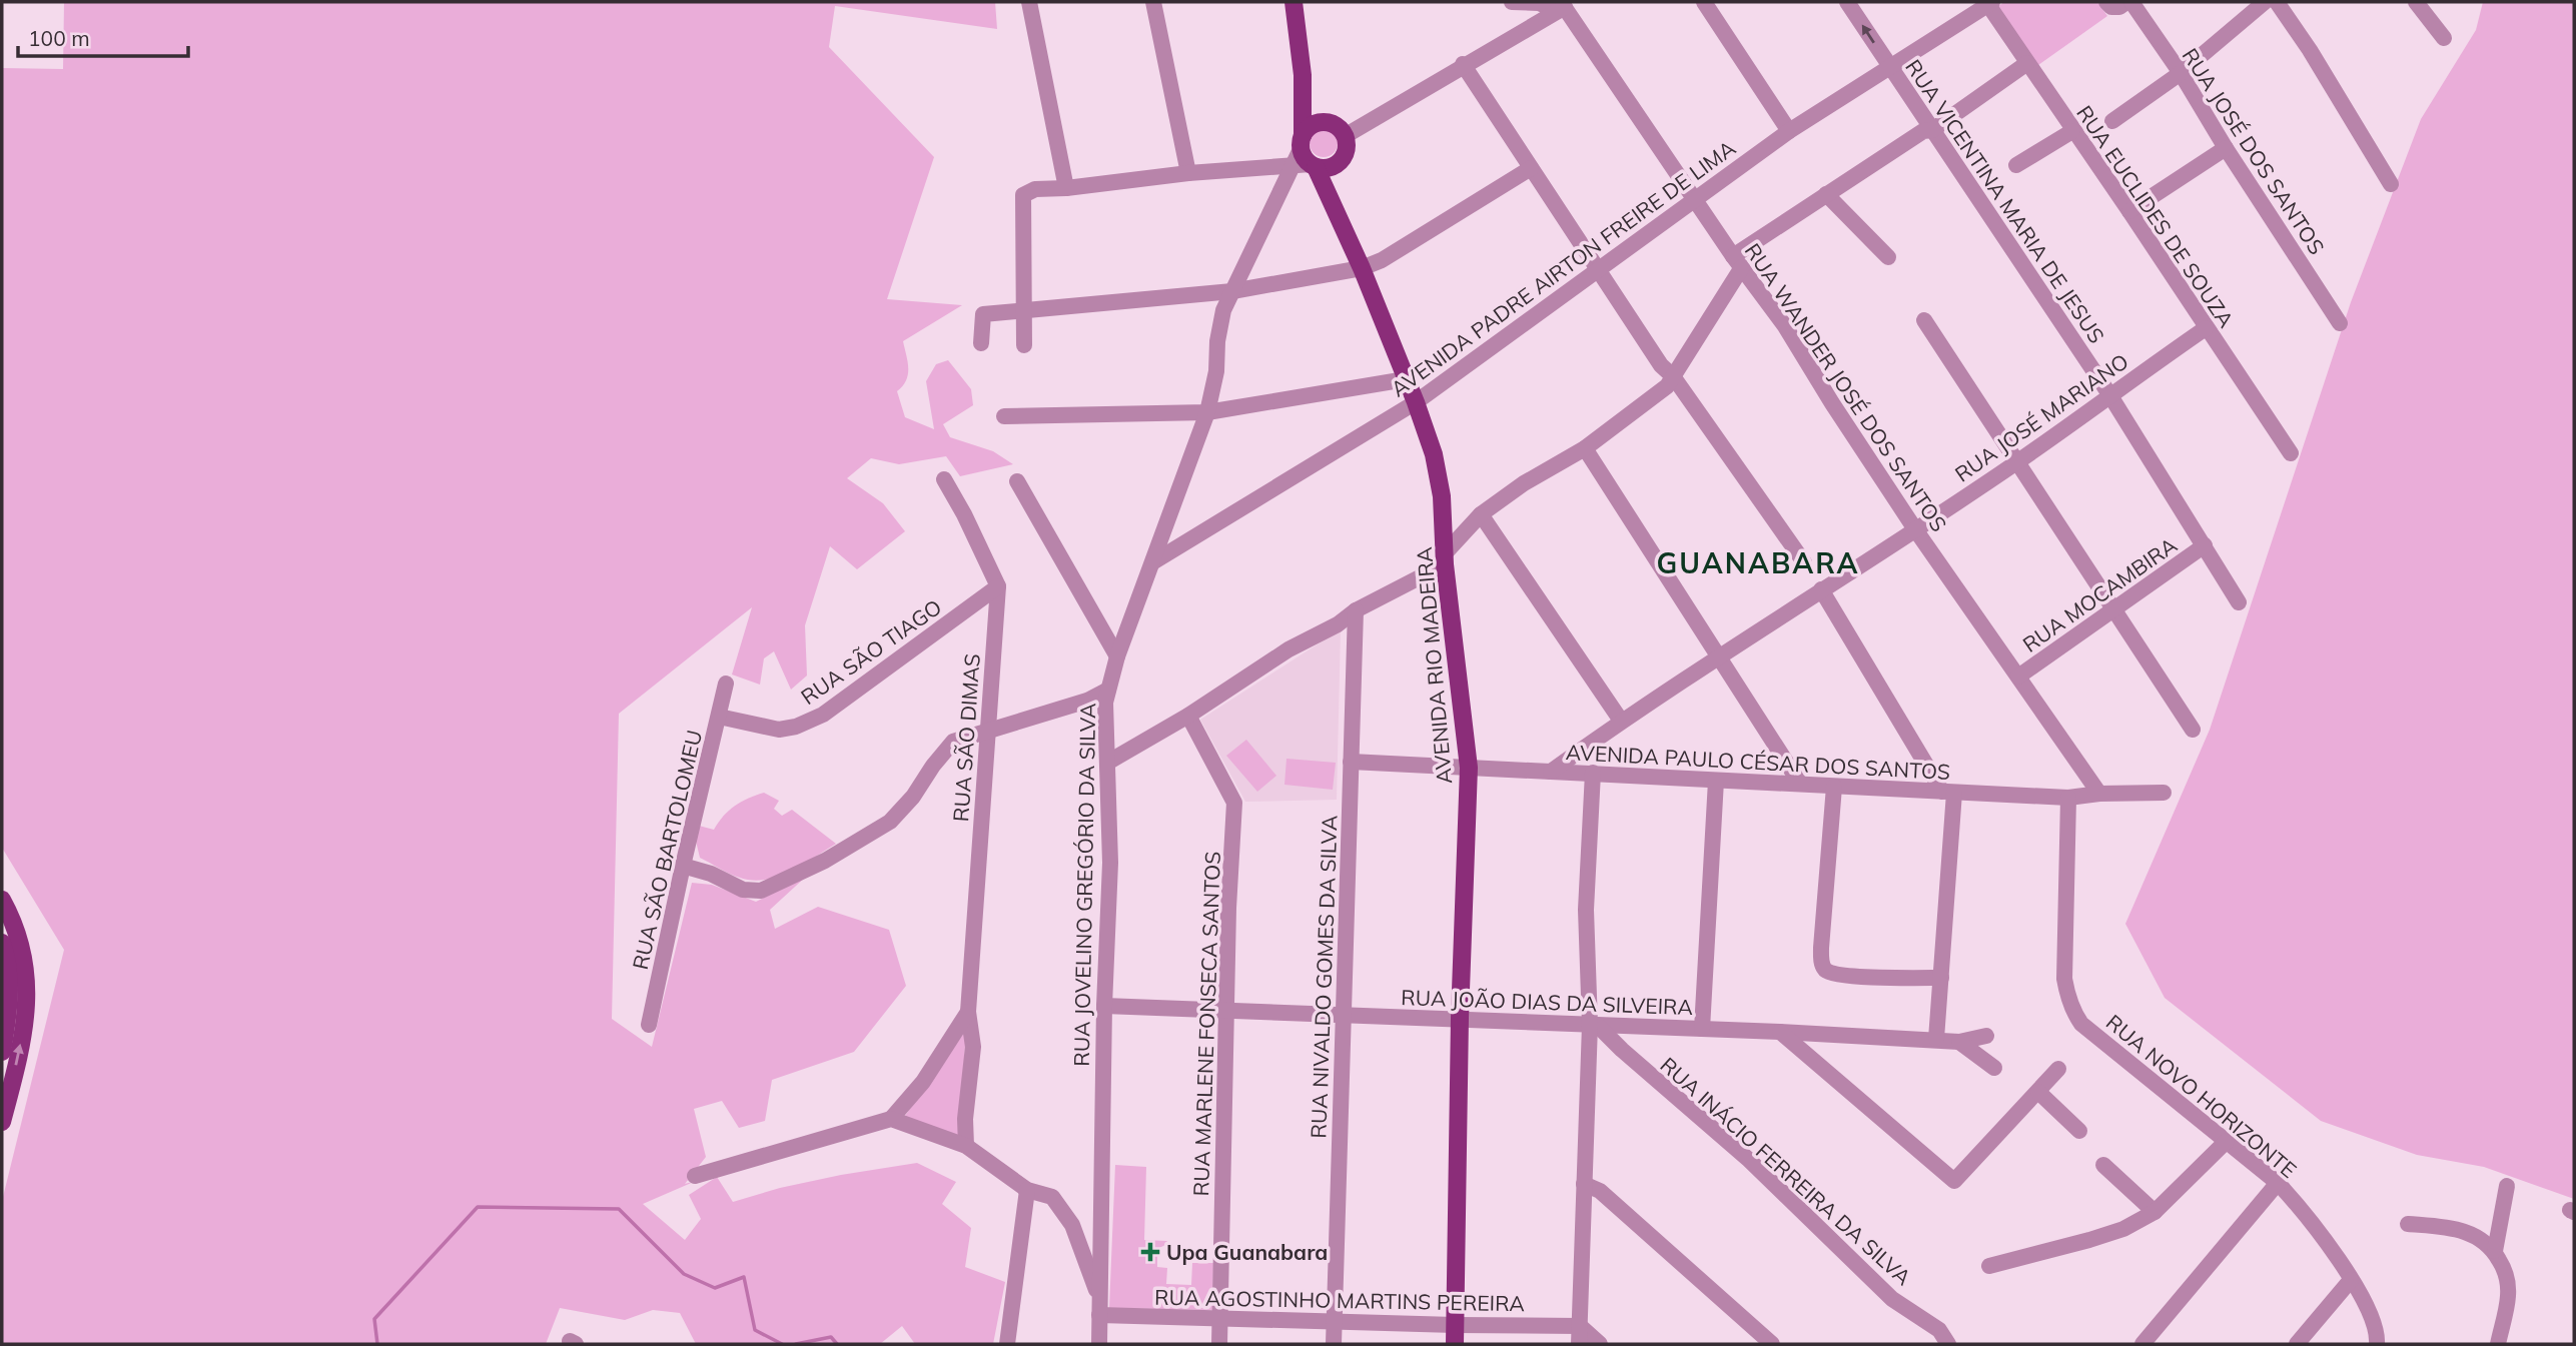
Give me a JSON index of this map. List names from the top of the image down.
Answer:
{
  "streets": {
    "main road": ["AVENIDA RIO MADEIRA"],
    "street": [
      "RUA JOSÉ DOS SANTOS",
      "RUA VICENTINA MARIA DE JESUS",
      "RUA EUCLIDES DE SOUZA",
      "AVENIDA PADRE AIRTON FREIRE DE LIMA",
      "RUA WANDER JOSÉ DOS SANTOS",
      "RUA JOSÉ MARIANO",
      "RUA MOCAMBIRA",
      "RUA SÃO TIAGO",
      "RUA SÃO DIMAS",
      "AVENIDA PAULO CÉSAR DOS SANTOS",
      "RUA SÃO BARTOLOMEU",
      "RUA JOVELINO GREGÓRIO DA SILVA",
      "RUA NIVALDO GOMES DA SILVA",
      "RUA JOÃO DIAS DA SILVEIRA",
      "RUA MARLENE FONSECA SANTOS",
      "RUA NOVO HORIZONTE",
      "RUA INÁCIO FERREIRA DA SILVA",
      "RUA AGOSTINHO MARTINS PEREIRA"
    ]
  },
  "crossings": [
    ["RUA VICENTINA MARIA DE JESUS", "AVENIDA PADRE AIRTON FREIRE DE LIMA"],
    ["RUA VICENTINA MARIA DE JESUS", "RUA JOSÉ MARIANO"],
    ["RUA VICENTINA MARIA DE JESUS", "RUA MOCAMBIRA"],
    ["RUA EUCLIDES DE SOUZA", "AVENIDA PADRE AIRTON FREIRE DE LIMA"],
    ["RUA EUCLIDES DE SOUZA", "RUA JOSÉ MARIANO"],
    ["AVENIDA PADRE AIRTON FREIRE DE LIMA", "RUA WANDER JOSÉ DOS SANTOS"],
    ["AVENIDA PADRE AIRTON FREIRE DE LIMA", "AVENIDA RIO MADEIRA"],
    ["AVENIDA PADRE AIRTON FREIRE DE LIMA", "RUA JOVELINO GREGÓRIO DA SILVA"],
    ["RUA WANDER JOSÉ DOS SANTOS", "RUA JOSÉ MARIANO"],
    ["RUA WANDER JOSÉ DOS SANTOS", "RUA MOCAMBIRA"],
    ["RUA WANDER JOSÉ DOS SANTOS", "AVENIDA PAULO CÉSAR DOS SANTOS"],
    ["RUA JOSÉ MARIANO", "AVENIDA PAULO CÉSAR DOS SANTOS"],
    ["RUA SÃO TIAGO", "RUA SÃO DIMAS"],
    ["RUA SÃO TIAGO", "RUA SÃO BARTOLOMEU"],
    ["AVENIDA RIO MADEIRA", "AVENIDA PAULO CÉSAR DOS SANTOS"],
    ["AVENIDA RIO MADEIRA", "RUA JOVELINO GREGÓRIO DA SILVA"],
    ["AVENIDA RIO MADEIRA", "RUA JOÃO DIAS DA SILVEIRA"],
    ["AVENIDA RIO MADEIRA", "RUA AGOSTINHO MARTINS PEREIRA"],
    ["AVENIDA PAULO CÉSAR DOS SANTOS", "RUA NIVALDO GOMES DA SILVA"],
    ["AVENIDA PAULO CÉSAR DOS SANTOS", "RUA NOVO HORIZONTE"],
    ["RUA JOVELINO GREGÓRIO DA SILVA", "RUA JOÃO DIAS DA SILVEIRA"],
    ["RUA JOVELINO GREGÓRIO DA SILVA", "RUA AGOSTINHO MARTINS PEREIRA"],
    ["RUA NIVALDO GOMES DA SILVA", "RUA JOÃO DIAS DA SILVEIRA"],
    ["RUA NIVALDO GOMES DA SILVA", "RUA AGOSTINHO MARTINS PEREIRA"],
    ["RUA JOÃO DIAS DA SILVEIRA", "RUA MARLENE FONSECA SANTOS"],
    ["RUA JOÃO DIAS DA SILVEIRA", "RUA INÁCIO FERREIRA DA SILVA"],
    ["RUA MARLENE FONSECA SANTOS", "RUA AGOSTINHO MARTINS PEREIRA"]
  ],
  "districts": ["GUANABARA"],
  "places": {
    "health": ["Upa Guanabara"]
  },
  "scale_bar": "100 m"
}
